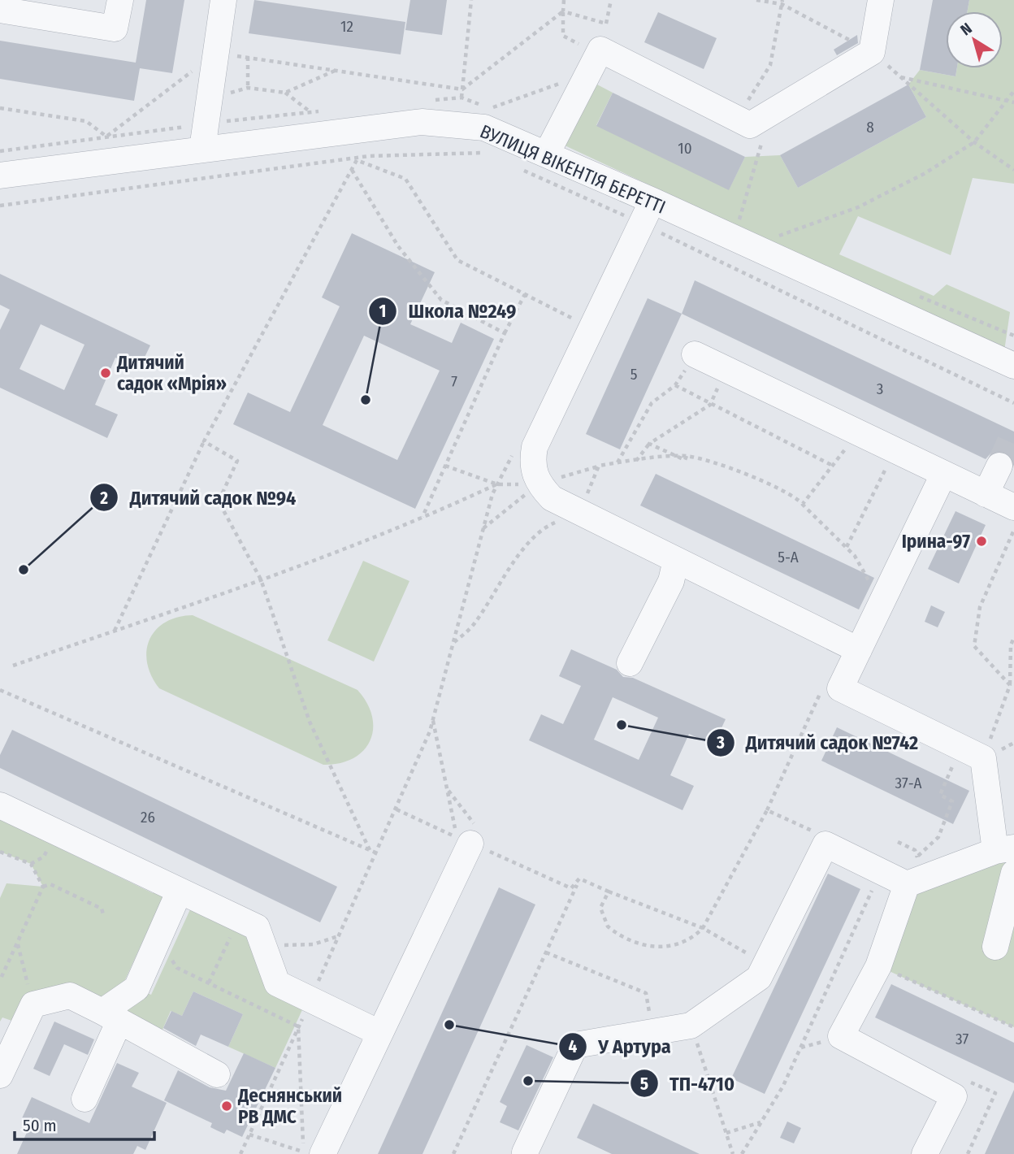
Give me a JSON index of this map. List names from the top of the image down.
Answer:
{
  "streets": {
    "street": ["ВУЛИЦЯ ВІКЕНТІЯ БЕРЕТТІ"]
  },
  "places": [
    "Дитячий садок «Мрія»",
    "Школа №249",
    "Ірина-97",
    "Дитячий садок №94",
    "Дитячий садок №742",
    "У Артура",
    "ТП-4710",
    "Деснянський РВ ДМС"
  ],
  "house_numbers": [
    "12",
    "8",
    "10",
    "5",
    "7",
    "3",
    "5-А",
    "37-А",
    "26",
    "37"
  ],
  "scale_bar": "50 m",
  "north": "top left"
}
